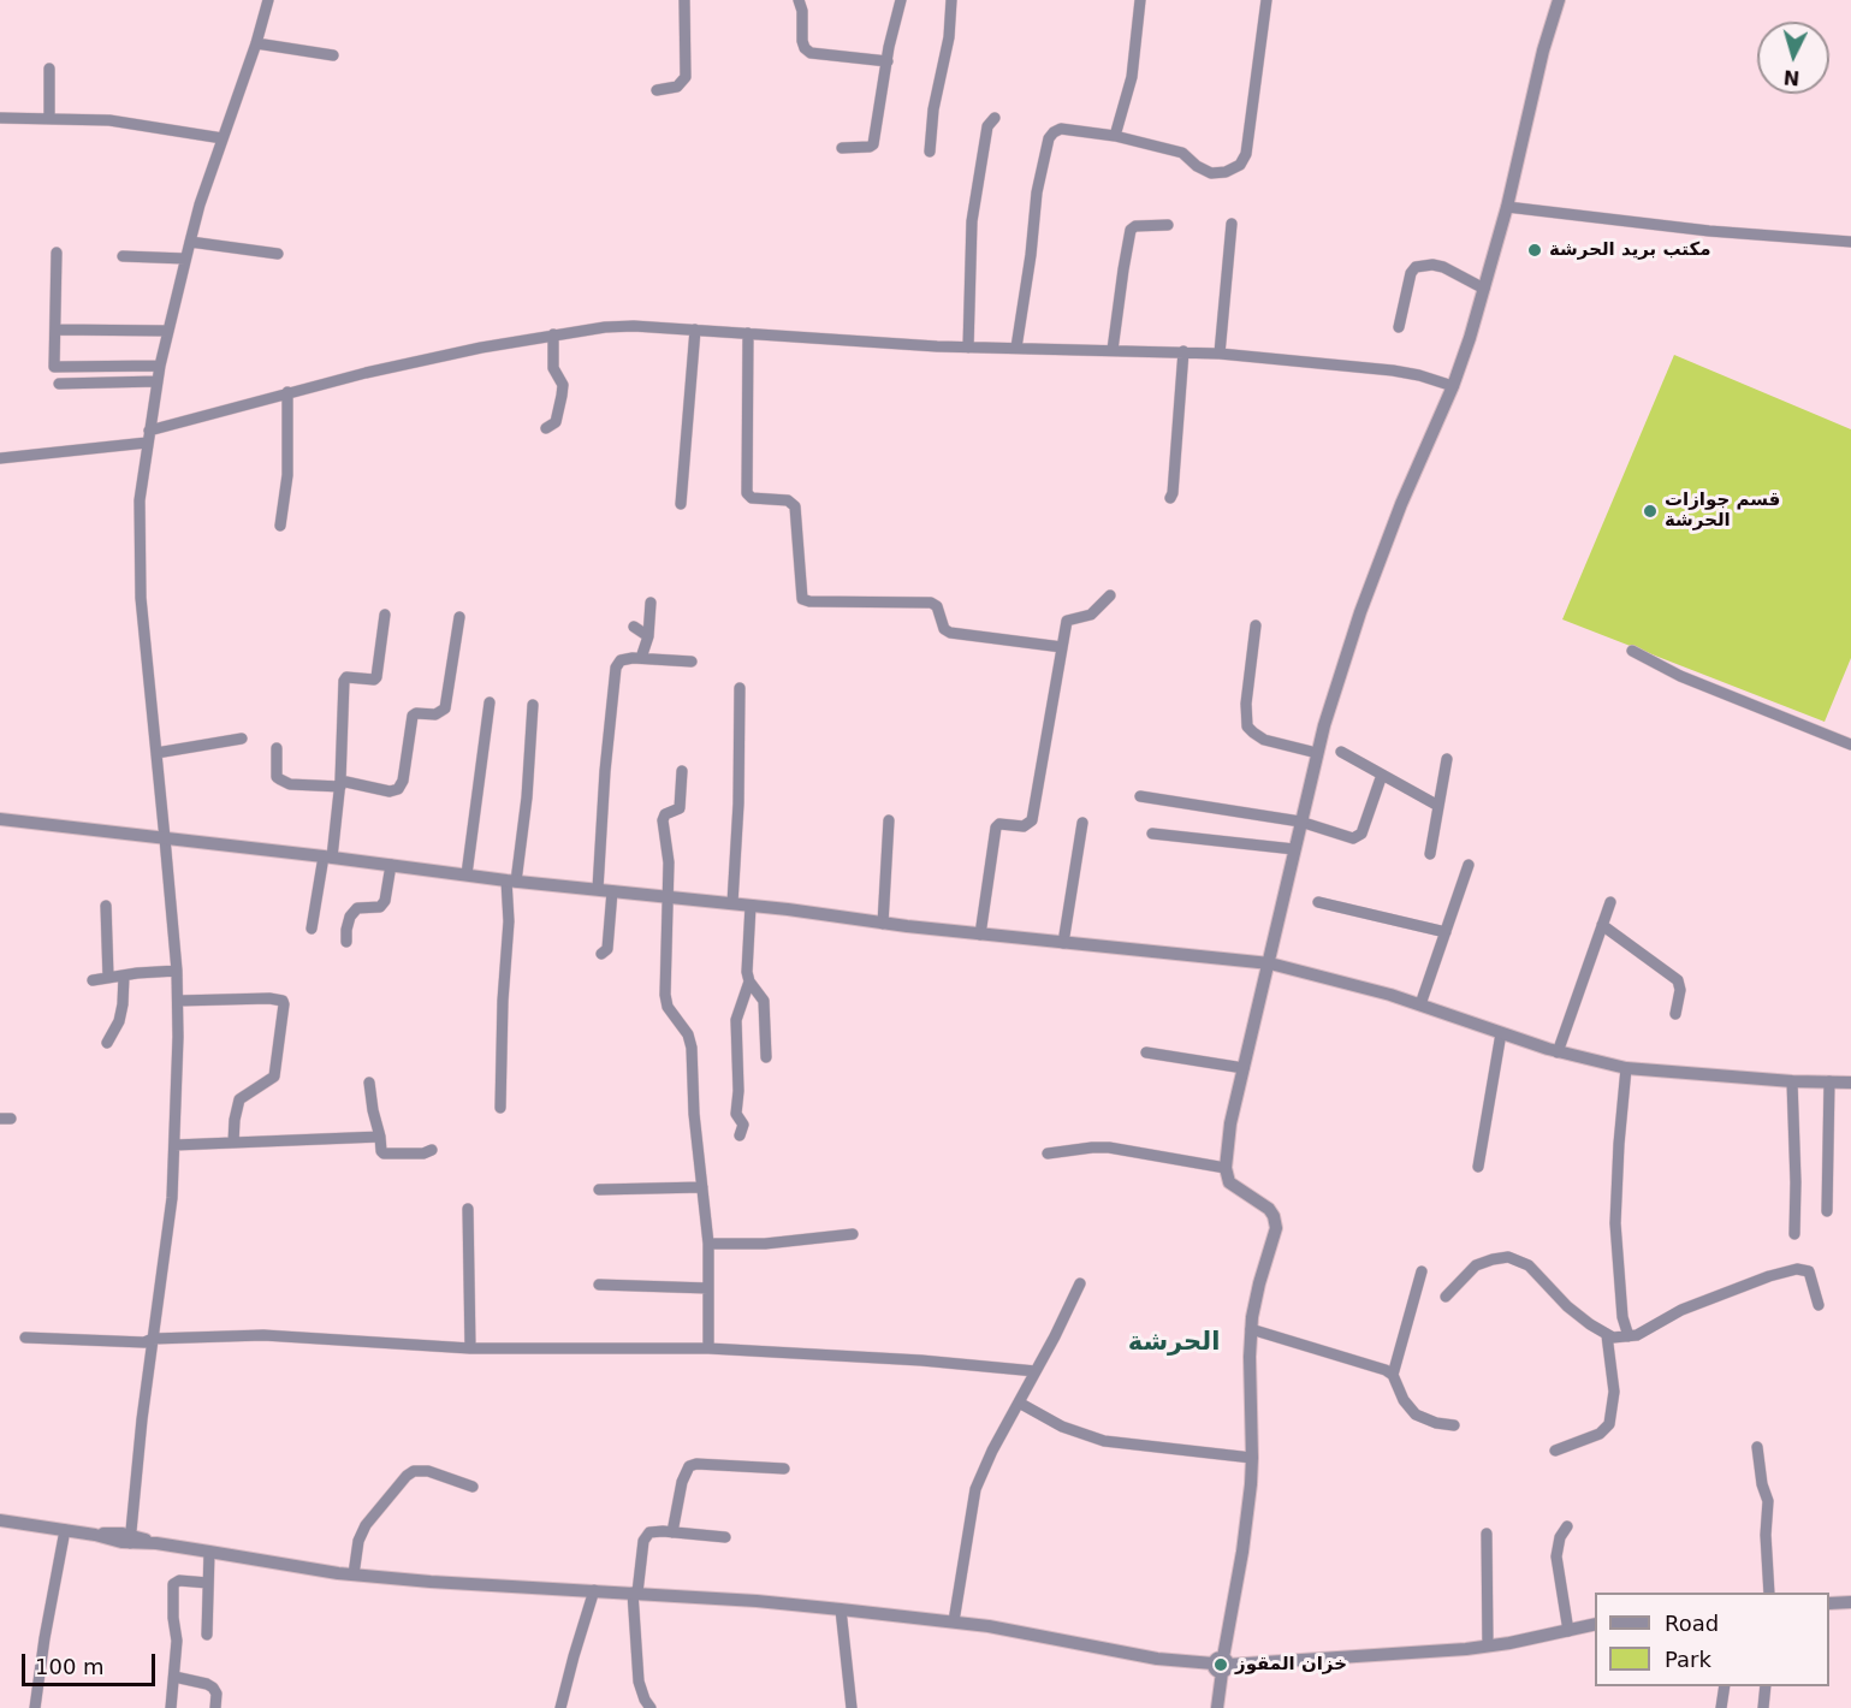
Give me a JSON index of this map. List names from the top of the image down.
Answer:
{
  "districts": ["الحرشة"],
  "places": ["مكتب بريد الحرشة", "قسم جوازات الحرشة", "خزان المقوز"],
  "legend": ["Road", "Park"],
  "scale_bar": "100 m",
  "north": "bottom"
}
